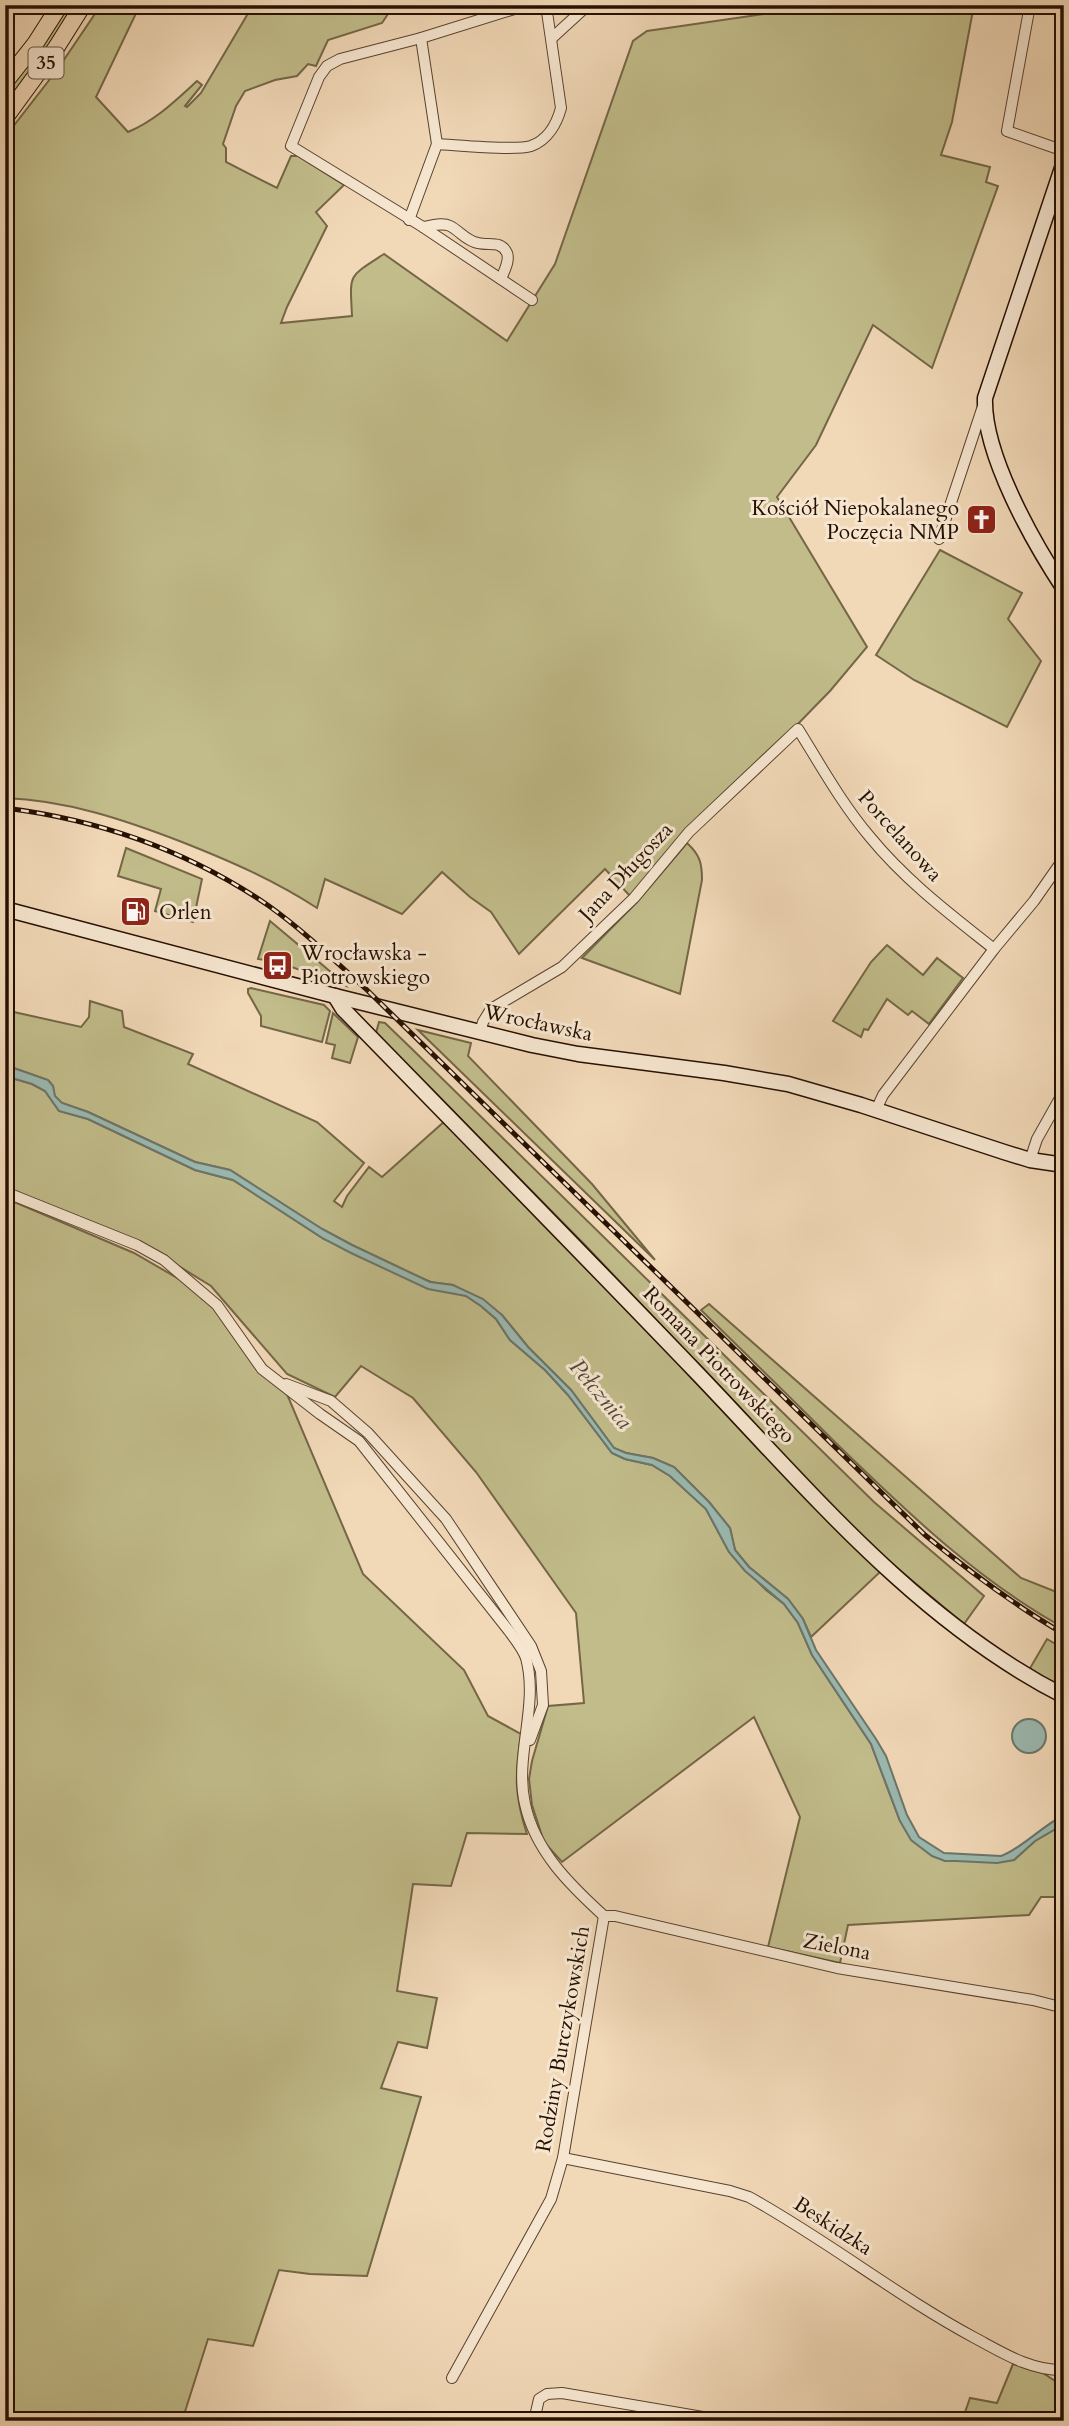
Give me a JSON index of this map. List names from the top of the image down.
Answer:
{
  "streets": {
    "main road": ["35"],
    "street": [
      "Porcelanowa",
      "Jana Długosza",
      "Wrocławska",
      "Romana Piotrowskiego",
      "Zielona",
      "Rodziny Burczykowskich",
      "Beskidzka"
    ]
  },
  "crossings": [
    ["Porcelanowa", "Jana Długosza"],
    ["Jana Długosza", "Wrocławska"],
    ["Wrocławska", "Romana Piotrowskiego"],
    ["Zielona", "Rodziny Burczykowskich"],
    ["Rodziny Burczykowskich", "Beskidzka"]
  ],
  "water": ["Pełcznica"],
  "places": {
    "church": ["Kościół Niepokalanego Poczęcia NMP"],
    "fuel station": ["Orlen"],
    "bus stop": ["Wrocławska - Piotrowskiego"]
  }
}
